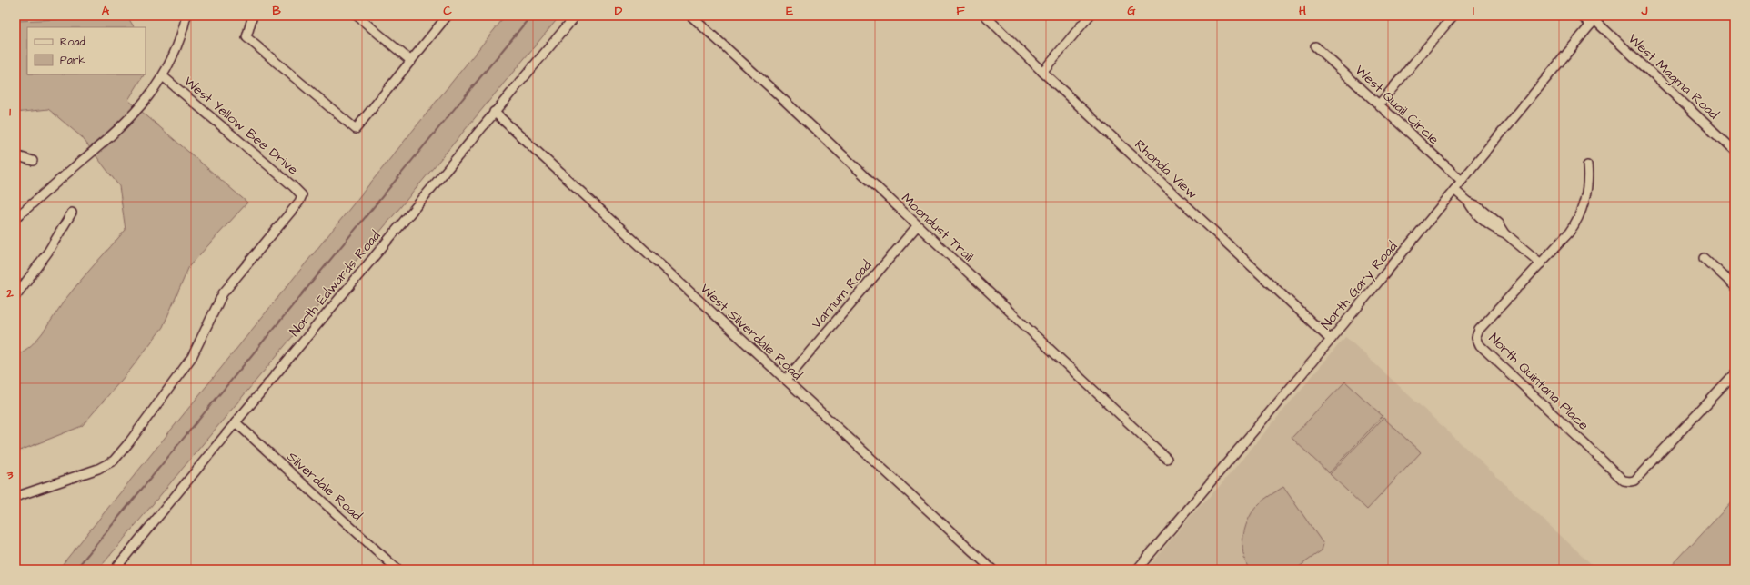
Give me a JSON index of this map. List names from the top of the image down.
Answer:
{
  "streets": {
    "street": [
      "West Magma Road",
      "West Quail Circle",
      "West Yellow Bee Drive",
      "Rhonda View",
      "Moondust Trail",
      "North Edwards Road",
      "North Gary Road",
      "Varnum Road",
      "West Silverdale Road",
      "North Quintana Place",
      "Silverdale Road"
    ]
  },
  "crossings": [
    ["West Magma Road", "North Gary Road"],
    ["West Quail Circle", "North Gary Road"],
    ["Rhonda View", "North Gary Road"],
    ["Moondust Trail", "Varnum Road"],
    ["North Edwards Road", "West Silverdale Road"],
    ["North Edwards Road", "Silverdale Road"],
    ["Varnum Road", "West Silverdale Road"]
  ],
  "legend": ["Road", "Park"],
  "grid": {
    "columns": [
      "A",
      "B",
      "C",
      "D",
      "E",
      "F",
      "G",
      "H",
      "I",
      "J"
    ],
    "rows": ["1", "2", "3"]
  }
}
